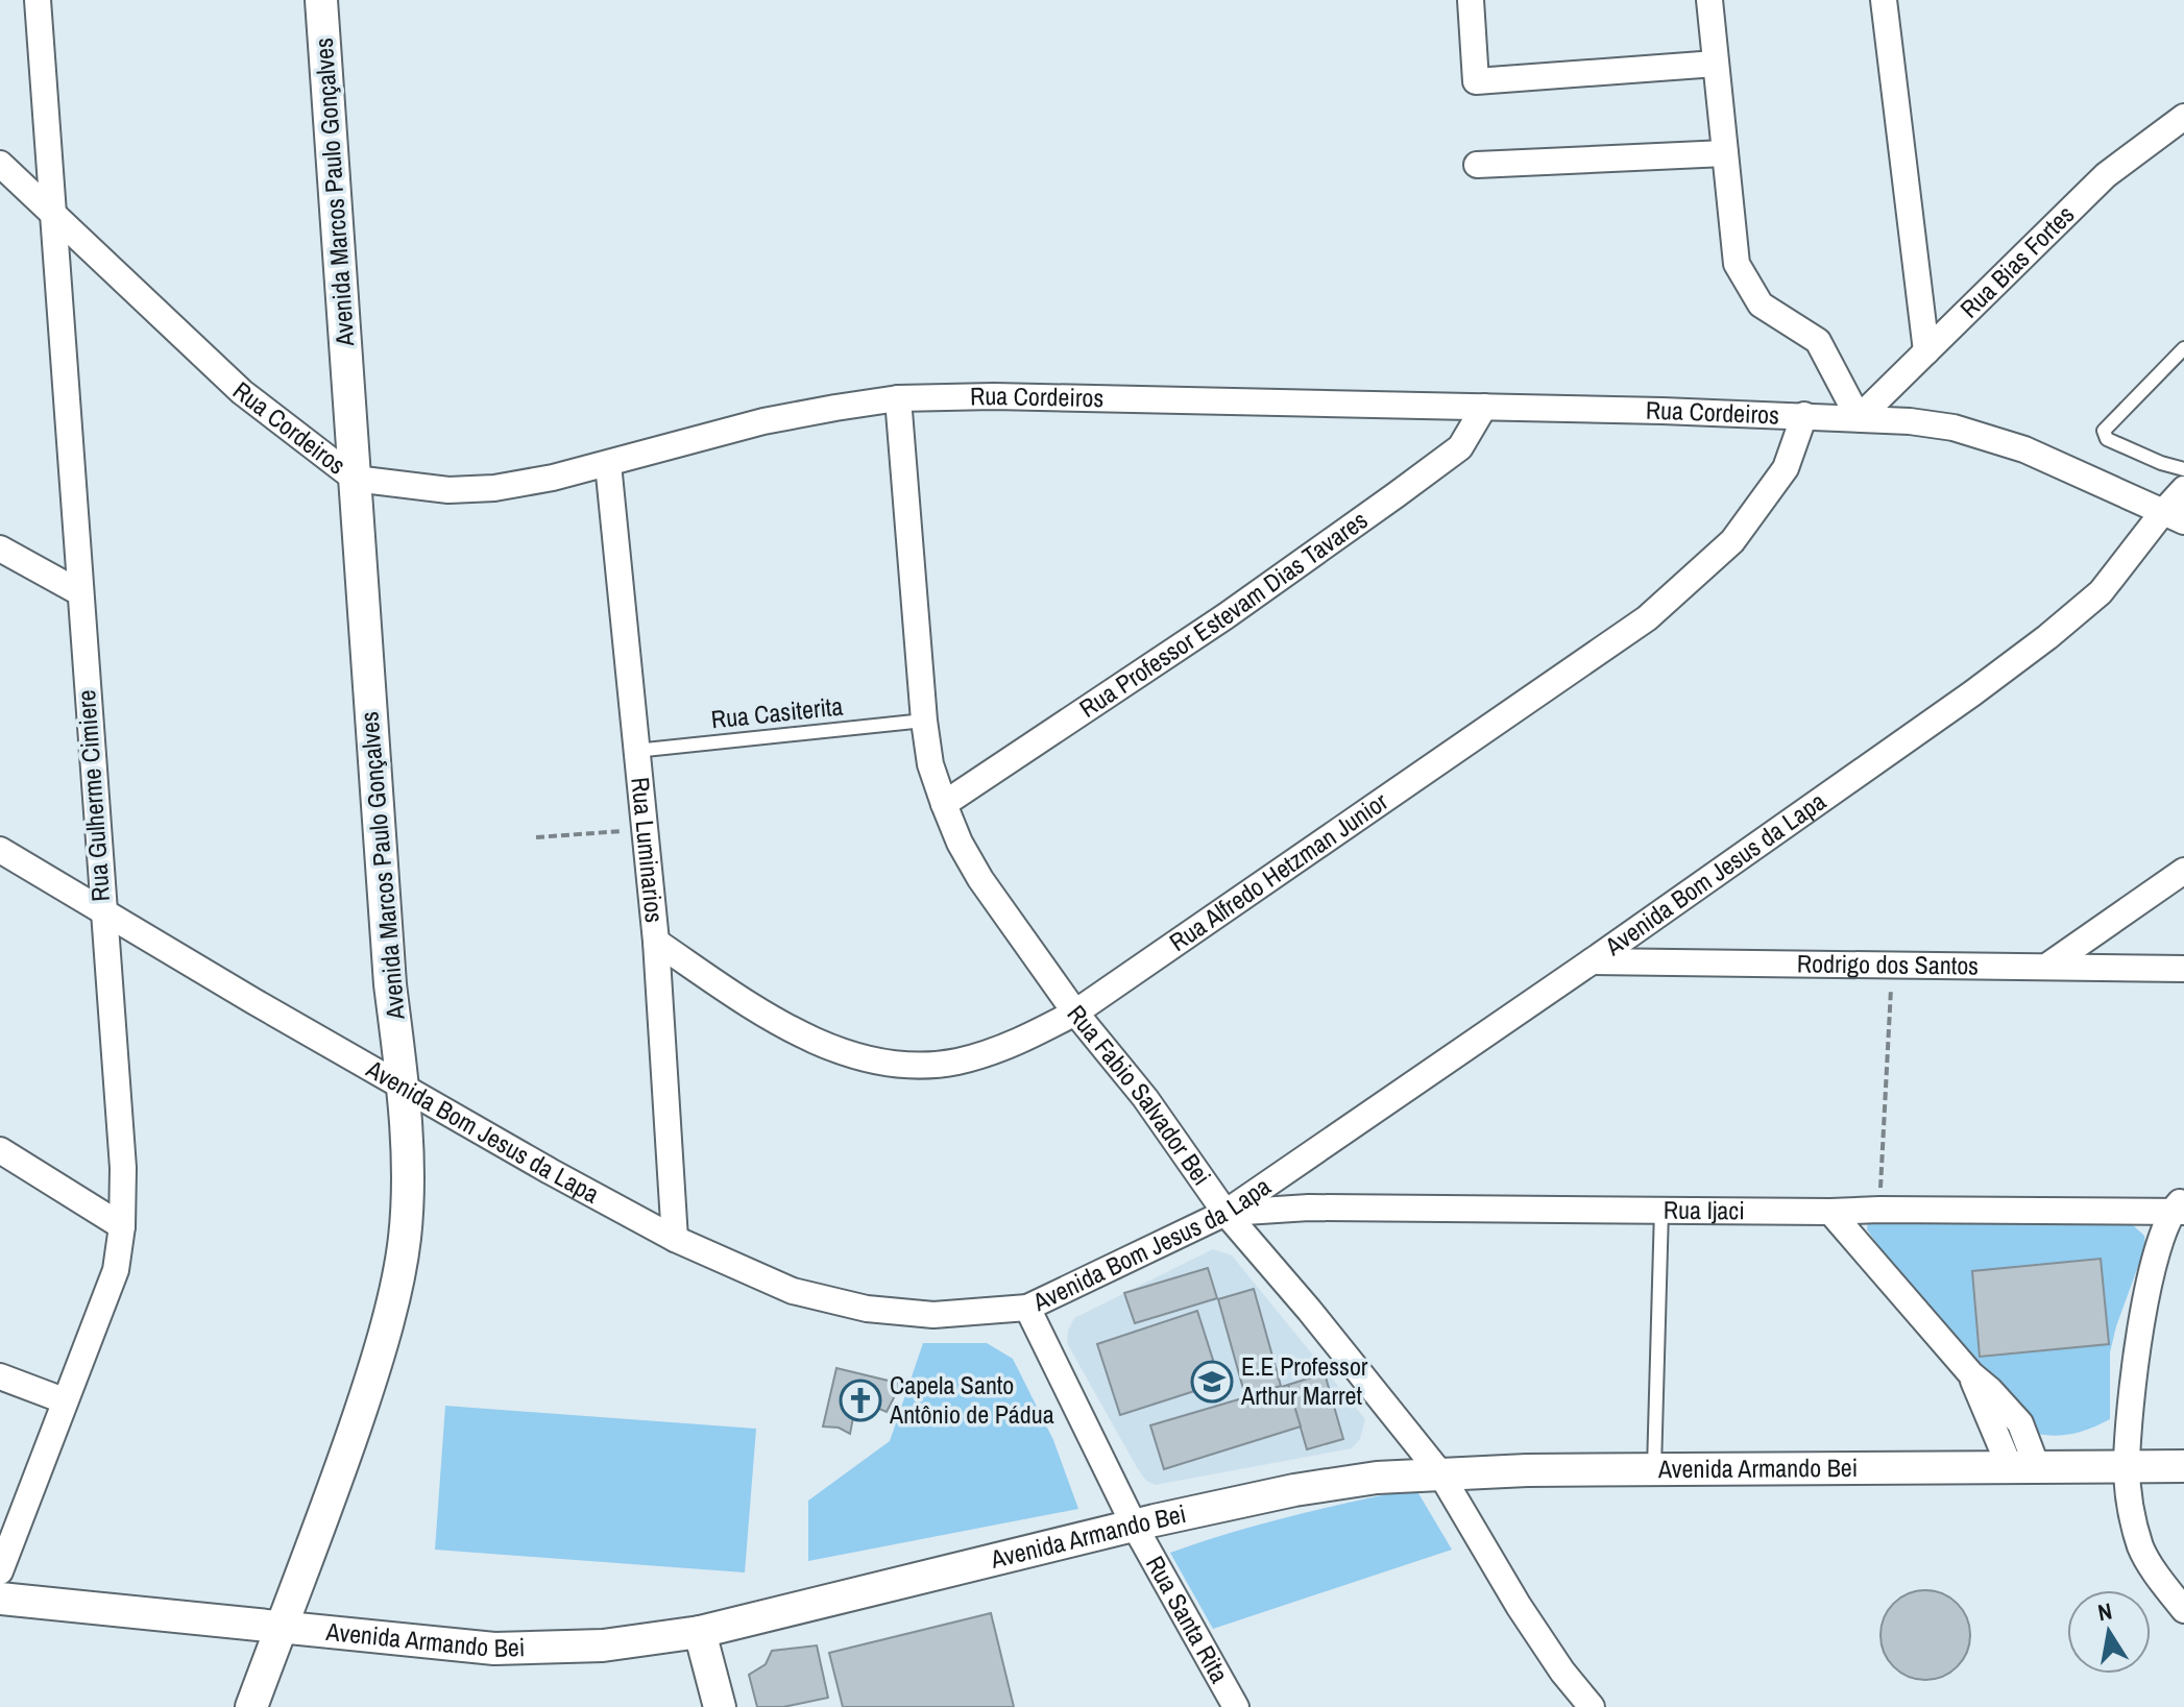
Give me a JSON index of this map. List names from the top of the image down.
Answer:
{
  "streets": {
    "street": [
      "Avenida Marcos Paulo Gonçalves",
      "Rua Bias Fortes",
      "Rua Cordeiros",
      "Rua Professor Estevam Dias Tavares",
      "Rua Gulherme Cimiere",
      "Rua Luminarios",
      "Rua Alfredo Hetzman Junior",
      "Avenida Bom Jesus da Lapa",
      "Rodrigo dos Santos",
      "Rua Fabio Salvador Bei",
      "Rua Ijaci",
      "Avenida Armando Bei",
      "Rua Santa Rita"
    ],
    "lane": ["Rua Casiterita"]
  },
  "crossings": [
    ["Avenida Marcos Paulo Gonçalves", "Rua Cordeiros"],
    ["Avenida Marcos Paulo Gonçalves", "Avenida Bom Jesus da Lapa"],
    ["Avenida Marcos Paulo Gonçalves", "Avenida Armando Bei"],
    ["Rua Bias Fortes", "Rua Cordeiros"],
    ["Rua Cordeiros", "Rua Professor Estevam Dias Tavares"],
    ["Rua Cordeiros", "Rua Gulherme Cimiere"],
    ["Rua Cordeiros", "Rua Luminarios"],
    ["Rua Cordeiros", "Rua Alfredo Hetzman Junior"],
    ["Rua Cordeiros", "Avenida Bom Jesus da Lapa"],
    ["Rua Cordeiros", "Rua Fabio Salvador Bei"],
    ["Rua Professor Estevam Dias Tavares", "Rua Fabio Salvador Bei"],
    ["Rua Casiterita", "Rua Luminarios"],
    ["Rua Casiterita", "Rua Fabio Salvador Bei"],
    ["Rua Gulherme Cimiere", "Avenida Bom Jesus da Lapa"],
    ["Rua Luminarios", "Rua Alfredo Hetzman Junior"],
    ["Rua Luminarios", "Avenida Bom Jesus da Lapa"],
    ["Rua Alfredo Hetzman Junior", "Rua Fabio Salvador Bei"],
    ["Avenida Bom Jesus da Lapa", "Rodrigo dos Santos"],
    ["Avenida Bom Jesus da Lapa", "Rua Fabio Salvador Bei"],
    ["Avenida Bom Jesus da Lapa", "Rua Ijaci"],
    ["Avenida Bom Jesus da Lapa", "Rua Santa Rita"],
    ["Rua Fabio Salvador Bei", "Rua Ijaci"],
    ["Rua Fabio Salvador Bei", "Avenida Armando Bei"],
    ["Avenida Armando Bei", "Rua Santa Rita"]
  ],
  "places": {
    "school or university": ["E.E Professor Arthur Marret"],
    "church": ["Capela Santo Antônio de Pádua"]
  },
  "north": "top"
}
